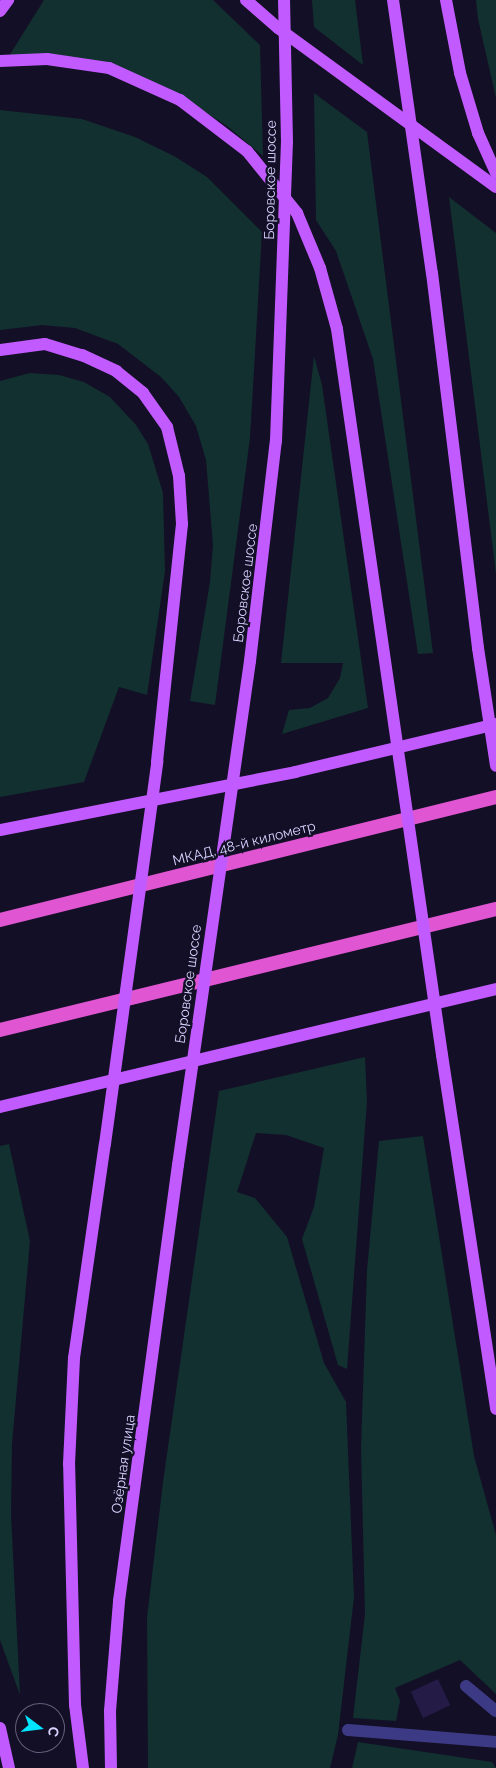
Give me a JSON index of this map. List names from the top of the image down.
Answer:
{
  "streets": {
    "highway": ["МКАД, 48-й километр"],
    "main road": ["Боровское шоссе", "Озёрная улица"]
  },
  "crossings": [
    ["Боровское шоссе", "Озёрная улица"]
  ],
  "north": "right"
}
